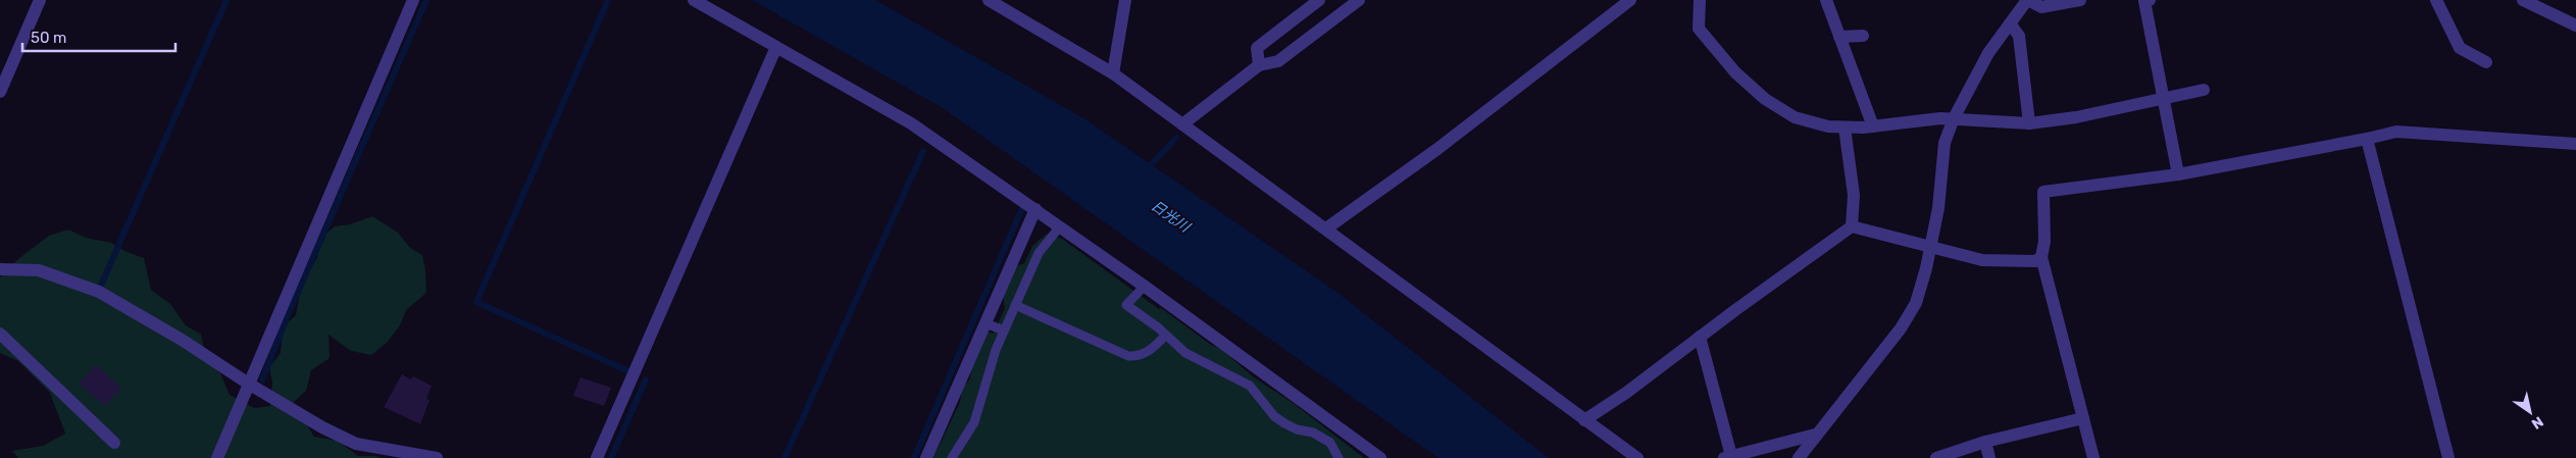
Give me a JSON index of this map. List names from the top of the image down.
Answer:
{
  "water": ["日光川"],
  "scale_bar": "50 m",
  "north": "bottom right"
}
